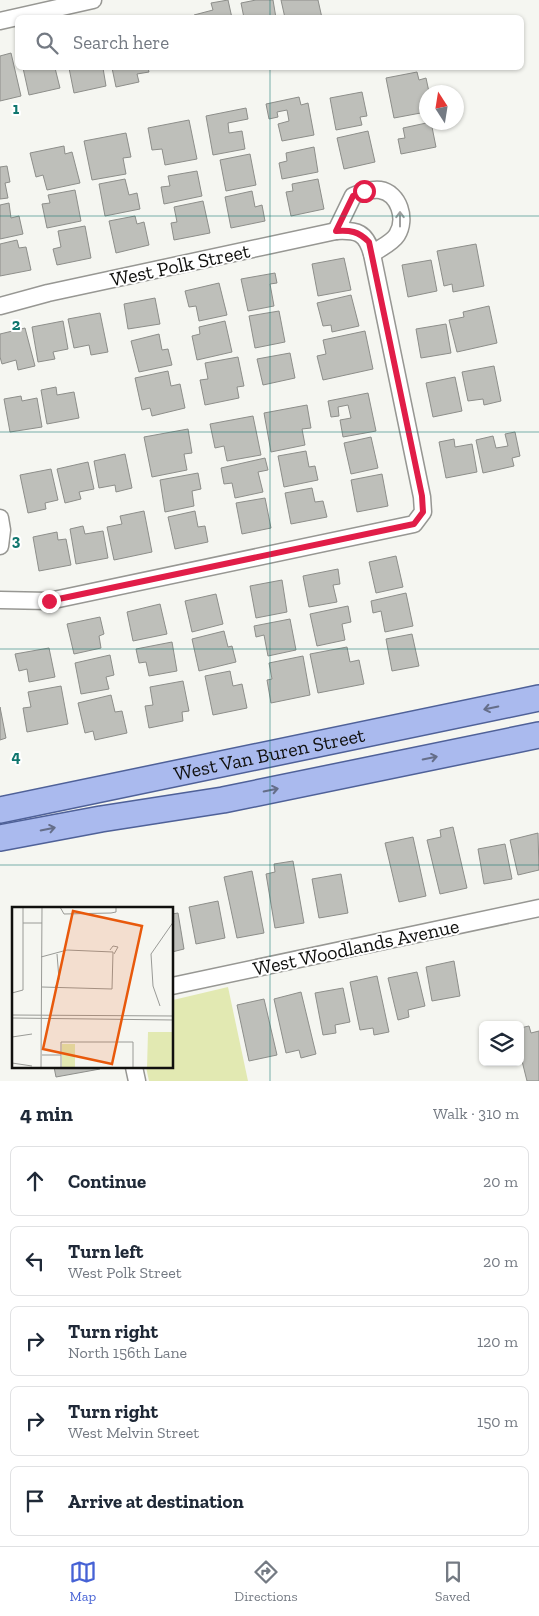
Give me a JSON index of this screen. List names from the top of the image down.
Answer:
{
  "streets": {
    "main road": ["West Van Buren Street"],
    "street": ["West Polk Street", "West Woodlands Avenue"]
  },
  "north": "top",
  "page": {
    "search": "Search here",
    "heading": ["4 min", "Walk · 310 m"],
    "list": [
      ["Continue", "20 m"],
      ["Turn left", "West Polk Street", "20 m"],
      ["Turn right", "North 156th Lane", "120 m"],
      ["Turn right", "West Melvin Street", "150 m"],
      "Arrive at destination"
    ],
    "nav": ["Map", "Directions", "Saved"]
  },
  "grid": {
    "rows": [
      "1",
      "2",
      "3",
      "4"
    ]
  }
}
